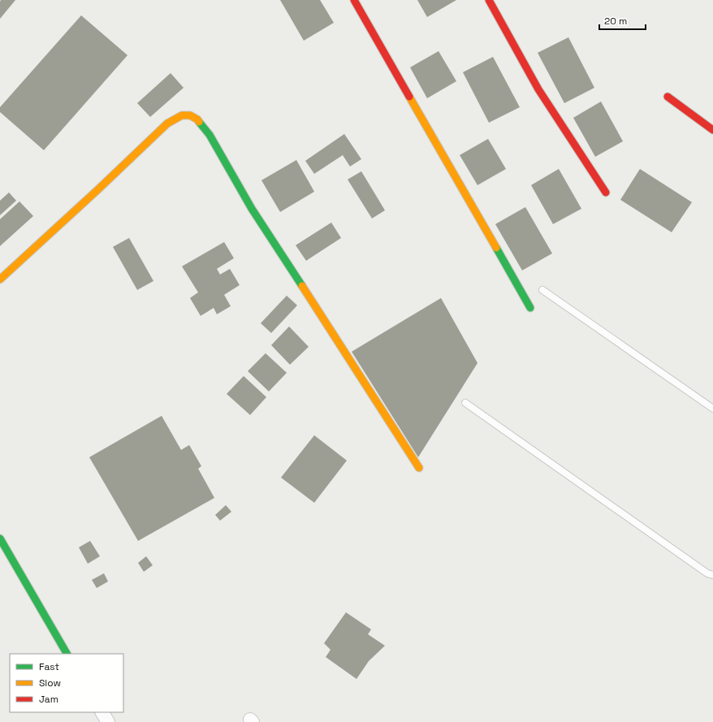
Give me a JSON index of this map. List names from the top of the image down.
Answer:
{
  "legend": ["Fast", "Slow", "Jam"],
  "scale_bar": "20 m"
}
